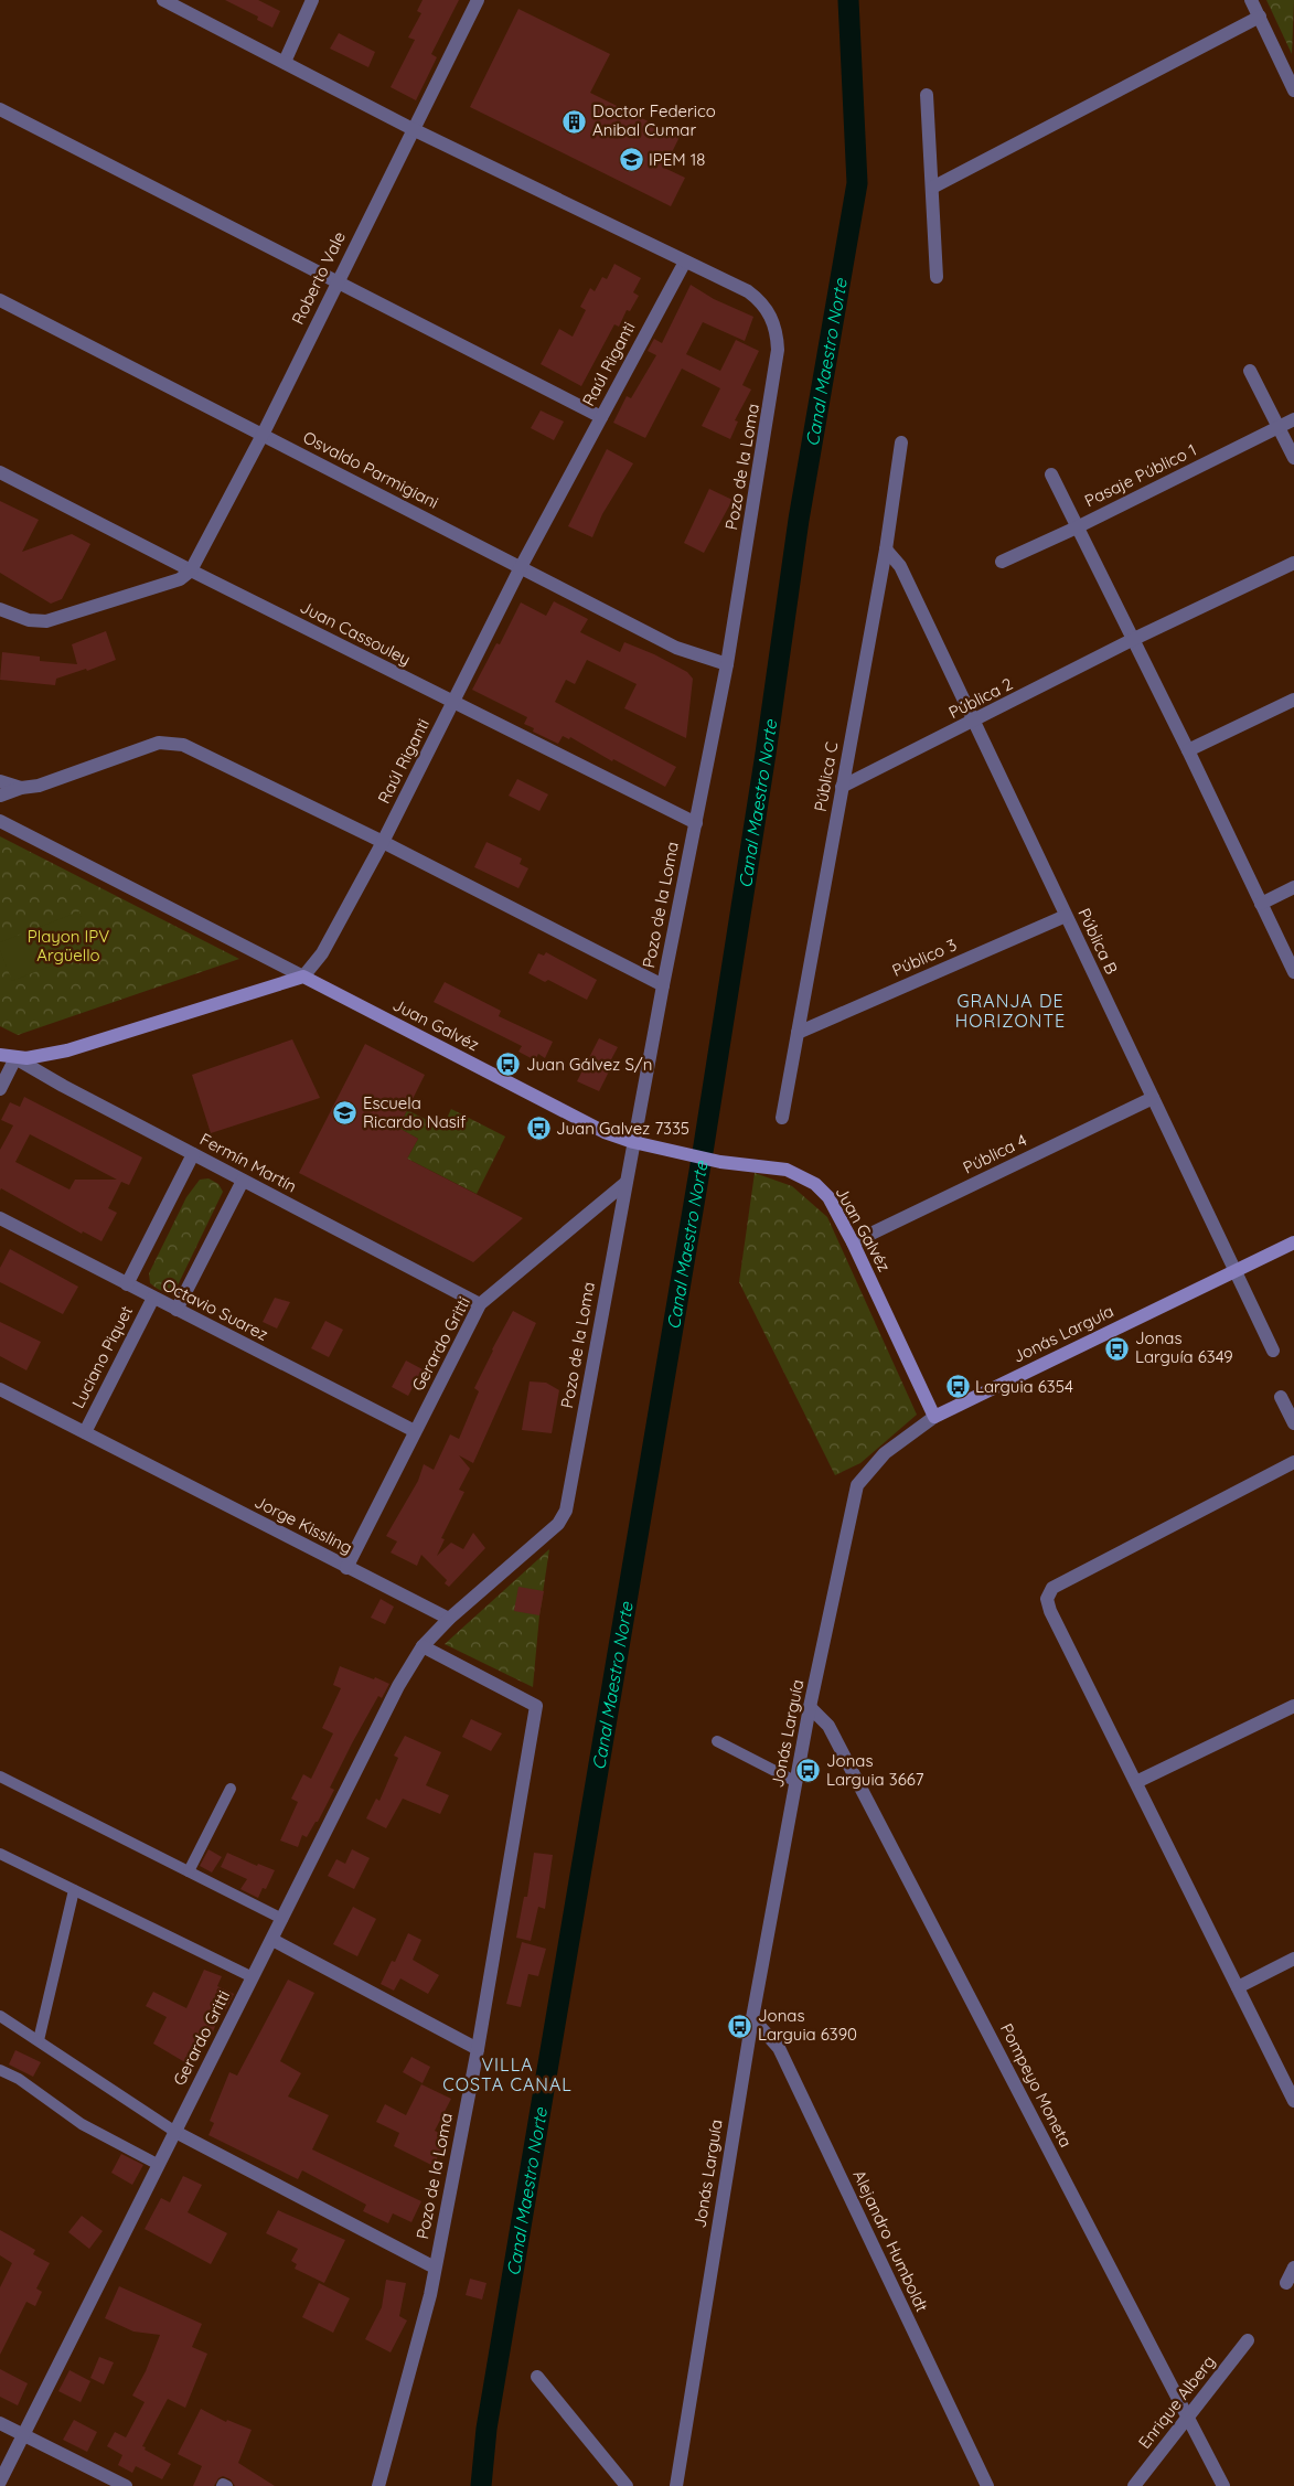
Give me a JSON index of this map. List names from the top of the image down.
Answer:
{
  "streets": {
    "main road": ["Juan Galvéz", "Fermín Martín", "Jonás Larguía"],
    "street": [
      "Roberto Vale",
      "Raúl Riganti",
      "Pozo de la Loma",
      "Osvaldo Parmigiani",
      "Pasaje Público 1",
      "Juan Cassouley",
      "Pública 2",
      "Pública C",
      "Pública B",
      "Público 3",
      "Pública 4",
      "Octavio Suarez",
      "Gerardo Gritti",
      "Luciano Piquet",
      "Jorge Kissling",
      "Pompeyo Moneta",
      "Alejandro Humboldt",
      "Enrique Alberg"
    ]
  },
  "crossings": [
    ["Roberto Vale", "Osvaldo Parmigiani"],
    ["Roberto Vale", "Juan Cassouley"],
    ["Raúl Riganti", "Pozo de la Loma"],
    ["Raúl Riganti", "Osvaldo Parmigiani"],
    ["Raúl Riganti", "Juan Cassouley"],
    ["Raúl Riganti", "Juan Galvéz"],
    ["Pozo de la Loma", "Osvaldo Parmigiani"],
    ["Pozo de la Loma", "Juan Cassouley"],
    ["Pozo de la Loma", "Juan Galvéz"],
    ["Pozo de la Loma", "Gerardo Gritti"],
    ["Pozo de la Loma", "Jorge Kissling"],
    ["Pública 2", "Pública C"],
    ["Pública 2", "Pública B"],
    ["Pública C", "Pública B"],
    ["Pública C", "Público 3"],
    ["Pública B", "Público 3"],
    ["Pública B", "Pública 4"],
    ["Pública B", "Jonás Larguía"],
    ["Juan Galvéz", "Pública 4"],
    ["Juan Galvéz", "Jonás Larguía"],
    ["Fermín Martín", "Gerardo Gritti"],
    ["Fermín Martín", "Luciano Piquet"],
    ["Octavio Suarez", "Gerardo Gritti"],
    ["Octavio Suarez", "Luciano Piquet"],
    ["Jonás Larguía", "Pompeyo Moneta"],
    ["Jonás Larguía", "Alejandro Humboldt"],
    ["Gerardo Gritti", "Jorge Kissling"],
    ["Luciano Piquet", "Jorge Kissling"],
    ["Pompeyo Moneta", "Enrique Alberg"]
  ],
  "districts": ["GRANJA DE HORIZONTE", "VILLA COSTA CANAL"],
  "water": ["Canal Maestro Norte"],
  "parks": ["Playon IPV Argüello"],
  "places": {
    "building": ["Doctor Federico Anibal Cumar"],
    "school or university": ["IPEM 18", "Escuela Ricardo Nasif"],
    "bus stop": [
      "Juan Gálvez S/n",
      "Juan Galvez 7335",
      "Jonas Larguía 6349",
      "Larguia 6354",
      "Jonas Larguia 3667",
      "Jonas Larguia 6390"
    ]
  }
}
